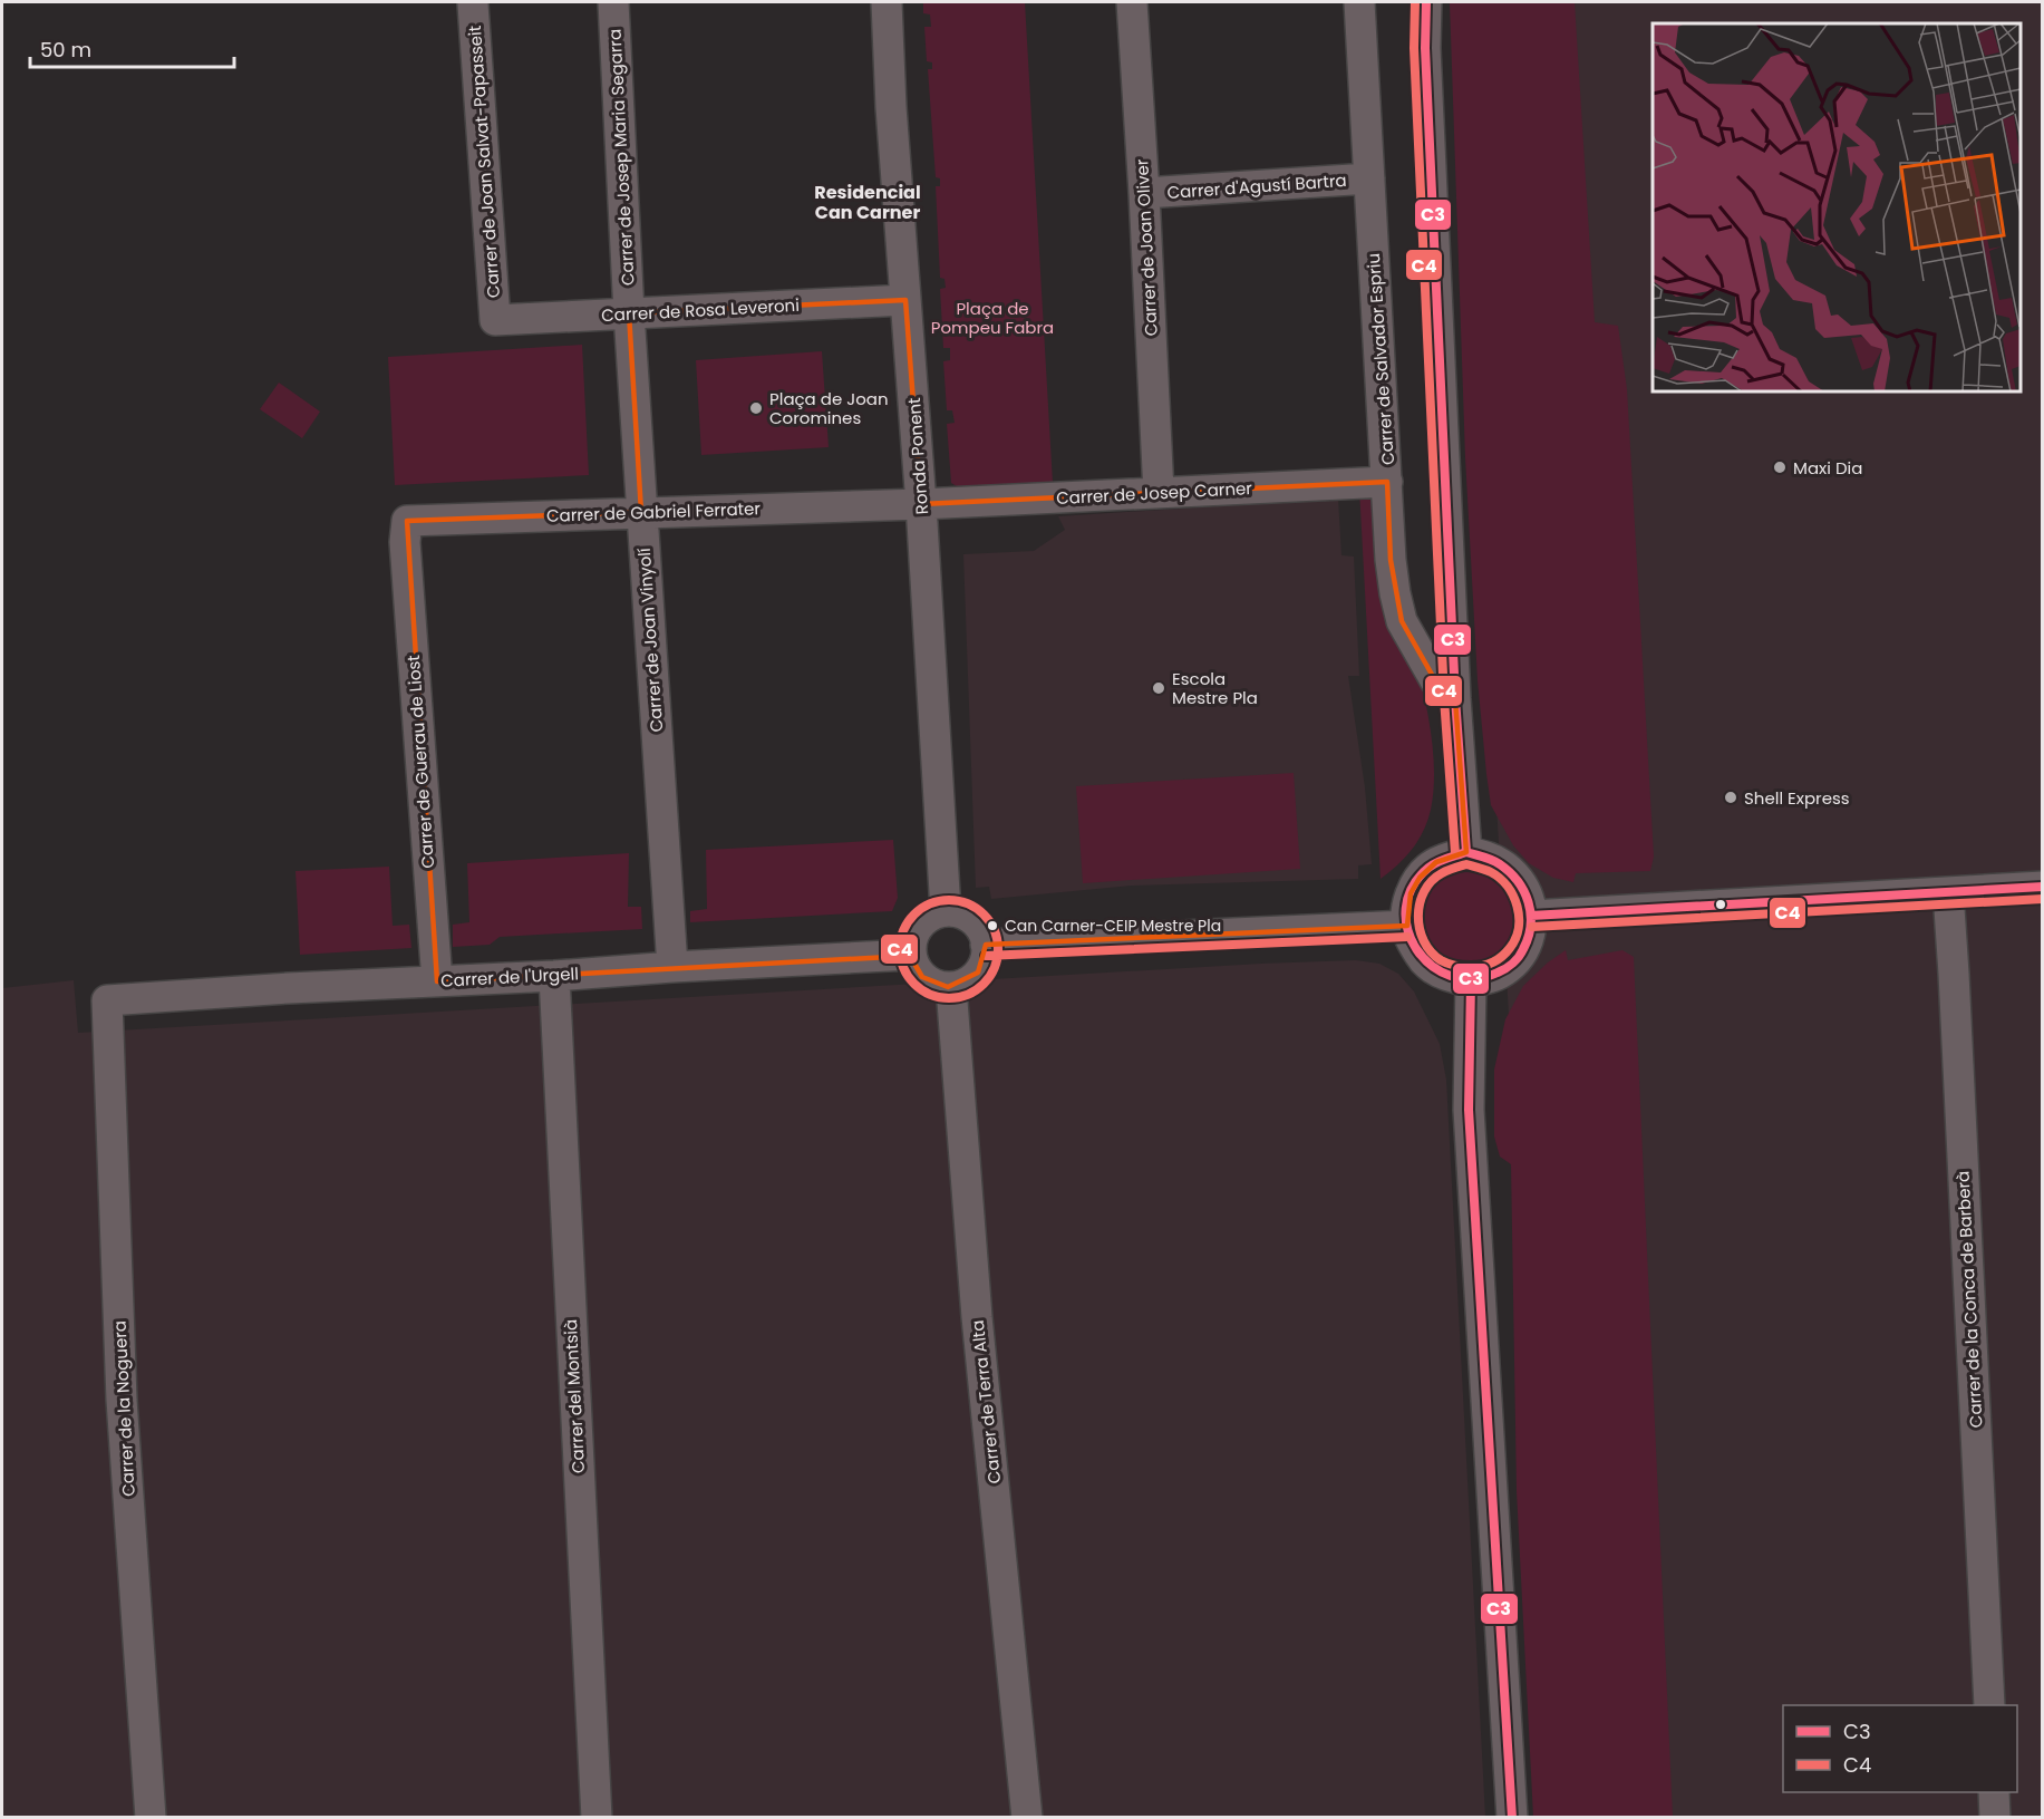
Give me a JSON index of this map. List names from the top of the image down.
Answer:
{
  "streets": {
    "street": [
      "Carrer de Josep Maria Segarra",
      "Carrer de Joan Salvat-Papasseit",
      "Carrer d'Agustí Bartra",
      "Carrer de Joan Oliver",
      "Carrer de Rosa Leveroni",
      "Carrer de Salvador Espriu",
      "Ronda Ponent",
      "Carrer de Josep Carner",
      "Carrer de Gabriel Ferrater",
      "Carrer de Joan Vinyolí",
      "Carrer de Guerau de Liost",
      "Carrer de l'Urgell",
      "Carrer de la Conca de Barberà",
      "Carrer del Montsià",
      "Carrer de Terra Alta",
      "Carrer de la Noguera"
    ]
  },
  "crossings": [
    ["Carrer de Josep Maria Segarra", "Carrer de Rosa Leveroni"],
    ["Carrer de Josep Maria Segarra", "Carrer de Joan Vinyolí"],
    ["Carrer de Joan Salvat-Papasseit", "Carrer de Rosa Leveroni"],
    ["Carrer d'Agustí Bartra", "Carrer de Joan Oliver"],
    ["Carrer d'Agustí Bartra", "Carrer de Salvador Espriu"],
    ["Carrer de Joan Oliver", "Carrer de Josep Carner"],
    ["Carrer de Rosa Leveroni", "Ronda Ponent"],
    ["Carrer de Rosa Leveroni", "Carrer de Joan Vinyolí"],
    ["Carrer de Salvador Espriu", "Carrer de Josep Carner"],
    ["Ronda Ponent", "Carrer de Josep Carner"],
    ["Ronda Ponent", "Carrer de Gabriel Ferrater"],
    ["Ronda Ponent", "Carrer de l'Urgell"],
    ["Ronda Ponent", "Carrer de Terra Alta"],
    ["Carrer de Josep Carner", "Carrer de Gabriel Ferrater"],
    ["Carrer de Gabriel Ferrater", "Carrer de Joan Vinyolí"],
    ["Carrer de Gabriel Ferrater", "Carrer de Guerau de Liost"],
    ["Carrer de Joan Vinyolí", "Carrer de l'Urgell"],
    ["Carrer de Guerau de Liost", "Carrer de l'Urgell"],
    ["Carrer de l'Urgell", "Carrer del Montsià"],
    ["Carrer de l'Urgell", "Carrer de Terra Alta"],
    ["Carrer de l'Urgell", "Carrer de la Noguera"]
  ],
  "districts": ["Residencial Can Carner"],
  "parks": ["Plaça de Pompeu Fabra"],
  "places": [
    "Plaça de Joan Coromines",
    "Maxi Dia",
    "Escola Mestre Pla",
    "Shell Express",
    "Can Carner-CEIP Mestre Pla"
  ],
  "lines": ["transit line C3", "transit line C4"],
  "legend": ["C3", "C4"],
  "scale_bar": "50 m"
}
